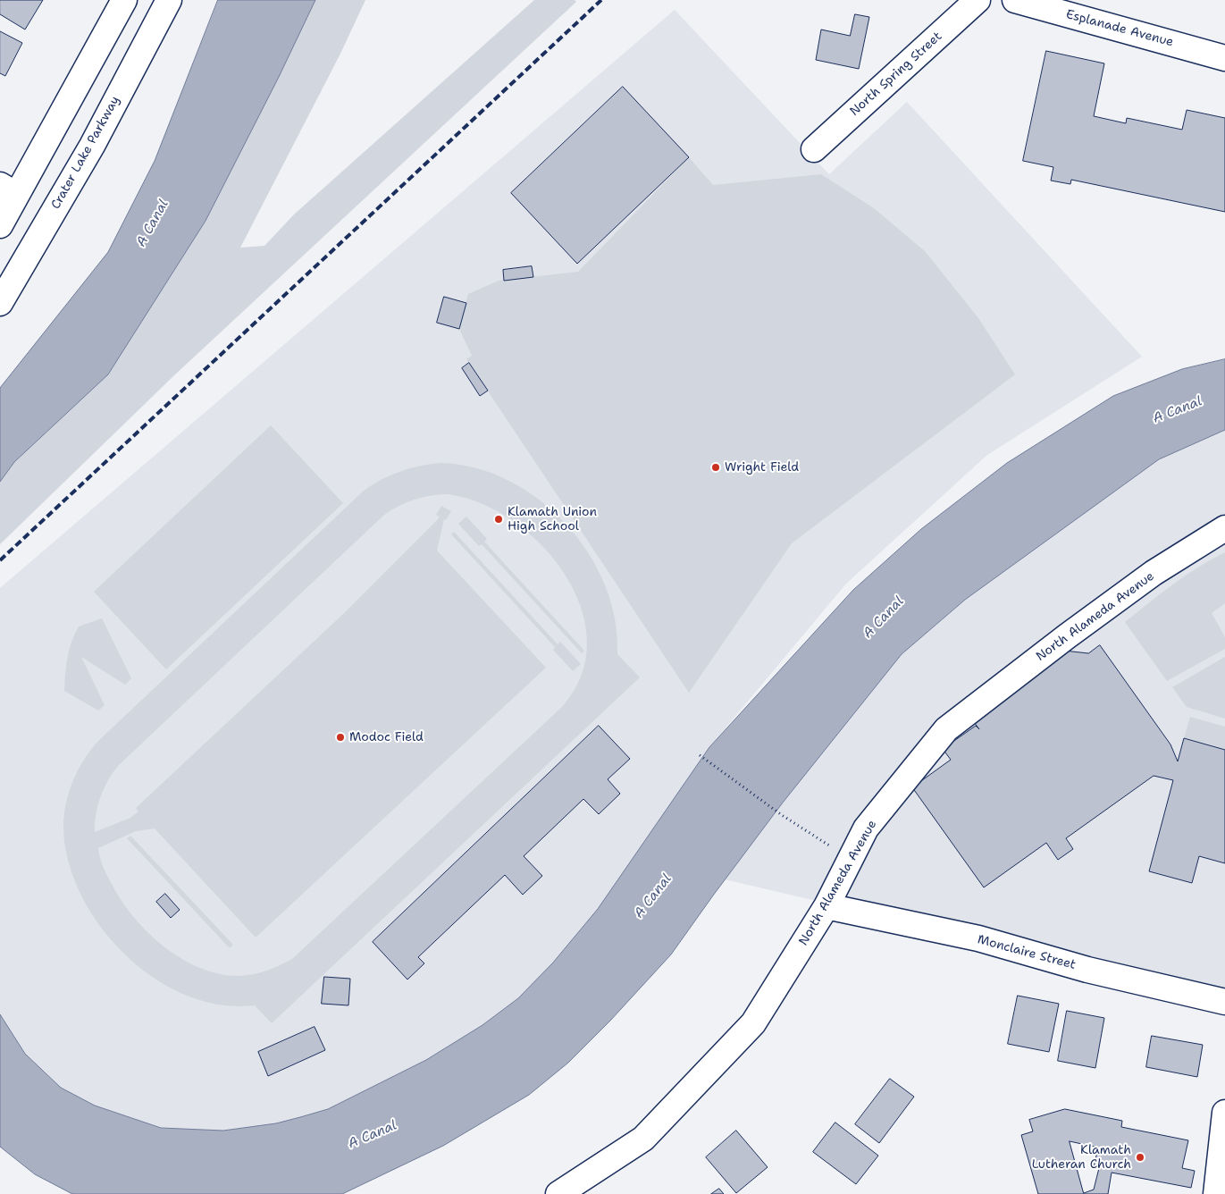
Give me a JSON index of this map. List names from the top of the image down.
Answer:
{
  "streets": {
    "street": [
      "Esplanade Avenue",
      "North Spring Street",
      "Crater Lake Parkway",
      "North Alameda Avenue",
      "Monclaire Street"
    ]
  },
  "crossings": [
    ["North Alameda Avenue", "Monclaire Street"]
  ],
  "water": ["A Canal"],
  "places": [
    "Wright Field",
    "Klamath Union High School",
    "Modoc Field",
    "Klamath Lutheran Church"
  ]
}
